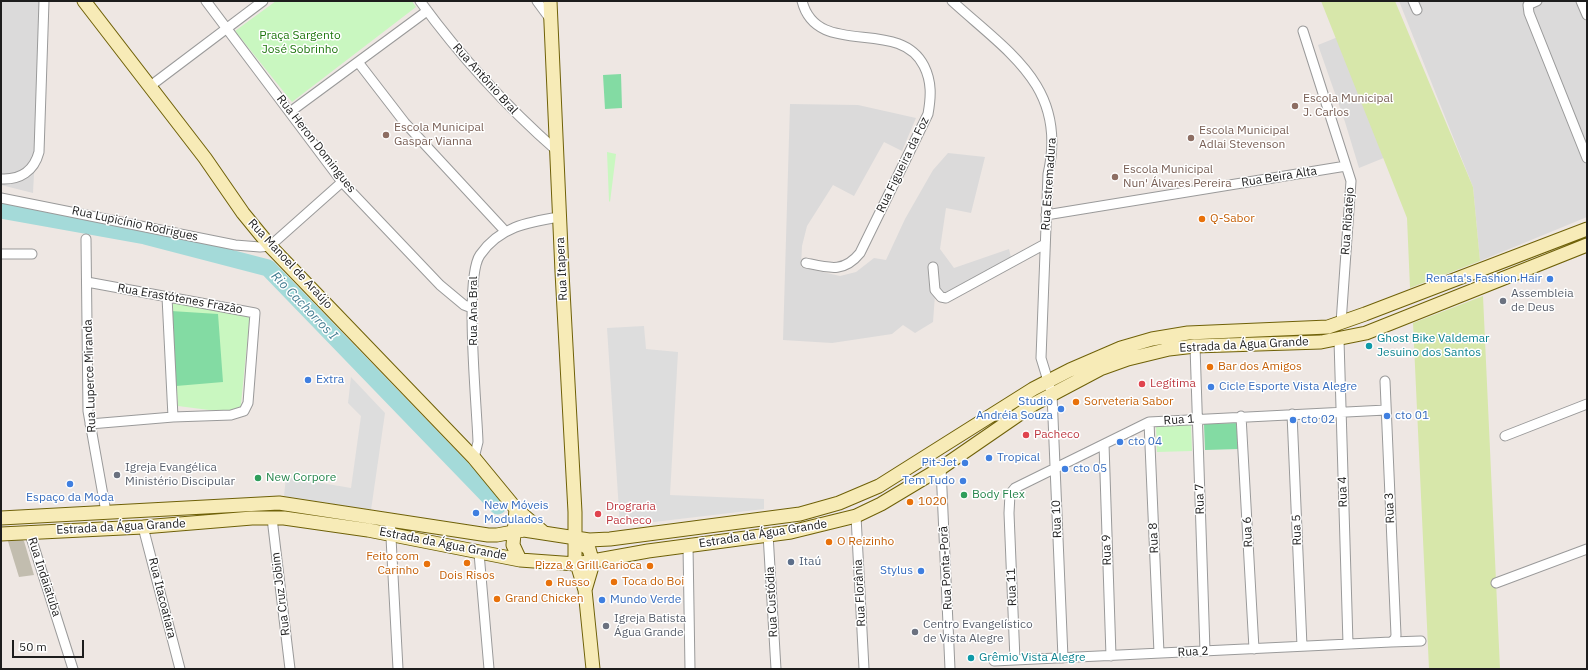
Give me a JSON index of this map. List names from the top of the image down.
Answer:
{
  "streets": {
    "main road": ["Rua Manoel de Araújo", "Rua Itapera", "Estrada da Água Grande"],
    "street": [
      "Rua Antônio Bral",
      "Rua Heron Domingues",
      "Rua Figueira da Foz",
      "Rua Beira Alta",
      "Rua Estremadura",
      "Rua Ribatejo",
      "Rua Lupicínio Rodrigues",
      "Rua Erastótenes Frazão",
      "Rua Ana Bral",
      "Rua Luperce Miranda",
      "Rua 1",
      "Rua 4",
      "Rua 7",
      "Rua 3",
      "Rua 10",
      "Rua 5",
      "Rua 6",
      "Rua 8",
      "Rua 9",
      "Rua Ponta-Porã",
      "Rua Indaiatuba",
      "Rua 11",
      "Rua Florânia",
      "Rua Cruz Jobim",
      "Rua Itacoatiara",
      "Rua Custódia",
      "Rua 2"
    ]
  },
  "crossings": [
    ["Rua Antônio Bral", "Rua Itapera"],
    ["Rua Heron Domingues", "Rua Ana Bral"],
    ["Rua Beira Alta", "Rua Estremadura"],
    ["Rua Beira Alta", "Rua Ribatejo"],
    ["Rua Estremadura", "Estrada da Água Grande"],
    ["Rua Estremadura", "Rua 10"],
    ["Rua Ribatejo", "Estrada da Água Grande"],
    ["Rua Lupicínio Rodrigues", "Rua Manoel de Araújo"],
    ["Rua Manoel de Araújo", "Rua Ana Bral"],
    ["Rua Manoel de Araújo", "Estrada da Água Grande"],
    ["Rua Itapera", "Rua Ana Bral"],
    ["Rua Itapera", "Estrada da Água Grande"],
    ["Rua Erastótenes Frazão", "Rua Luperce Miranda"],
    ["Estrada da Água Grande", "Rua Luperce Miranda"],
    ["Estrada da Água Grande", "Rua 4"],
    ["Estrada da Água Grande", "Rua 7"],
    ["Estrada da Água Grande", "Rua 10"],
    ["Estrada da Água Grande", "Rua Ponta-Porã"],
    ["Estrada da Água Grande", "Rua Indaiatuba"],
    ["Estrada da Água Grande", "Rua Florânia"],
    ["Estrada da Água Grande", "Rua Cruz Jobim"],
    ["Estrada da Água Grande", "Rua Itacoatiara"],
    ["Estrada da Água Grande", "Rua Custódia"],
    ["Rua 1", "Rua 4"],
    ["Rua 1", "Rua 7"],
    ["Rua 1", "Rua 3"],
    ["Rua 1", "Rua 10"],
    ["Rua 1", "Rua 5"],
    ["Rua 1", "Rua 6"],
    ["Rua 1", "Rua 8"],
    ["Rua 1", "Rua 9"],
    ["Rua 1", "Rua 11"],
    ["Rua 4", "Rua 2"],
    ["Rua 7", "Rua 2"],
    ["Rua 3", "Rua 2"],
    ["Rua 10", "Rua 2"],
    ["Rua 5", "Rua 2"],
    ["Rua 6", "Rua 2"],
    ["Rua 8", "Rua 2"],
    ["Rua 9", "Rua 2"],
    ["Rua 11", "Rua 2"]
  ],
  "water": ["Rio Cachorros I"],
  "parks": ["Praça Sargento José Sobrinho"],
  "places": [
    "Escola Municipal J. Carlos",
    "Escola Municipal Gaspar Vianna",
    "Escola Municipal Adlai Stevenson",
    "Escola Municipal Nun' Álvares Pereira",
    "Q-Sabor",
    "Renata's Fashion Hair",
    "Assembleia de Deus",
    "Ghost Bike Valdemar Jesuino dos Santos",
    "Bar dos Amigos",
    "Extra",
    "Legítima",
    "Cicle Esporte Vista Alegre",
    "Sorveteria Sabor",
    "Studio Andréia Souza",
    "cto 01",
    "cto 02",
    "Pacheco",
    "cto 04",
    "Tropical",
    "Pit-Jet",
    "cto 05",
    "Igreja Evangélica Ministério Discipular",
    "New Corpore",
    "Tem Tudo",
    "Espaço da Moda",
    "Body Flex",
    "1020",
    "New Móveis Modulados",
    "Drograria Pacheco",
    "O Reizinho",
    "Itaú",
    "Dois Risos",
    "Feito com Carinho",
    "Pizza & Grill Carioca",
    "Stylus",
    "Toca do Boi",
    "Russo",
    "Grand Chicken",
    "Mundo Verde",
    "Igreja Batista Água Grande",
    "Centro Evangelístico de Vista Alegre",
    "Grêmio Vista Alegre"
  ],
  "scale_bar": "50 m"
}
